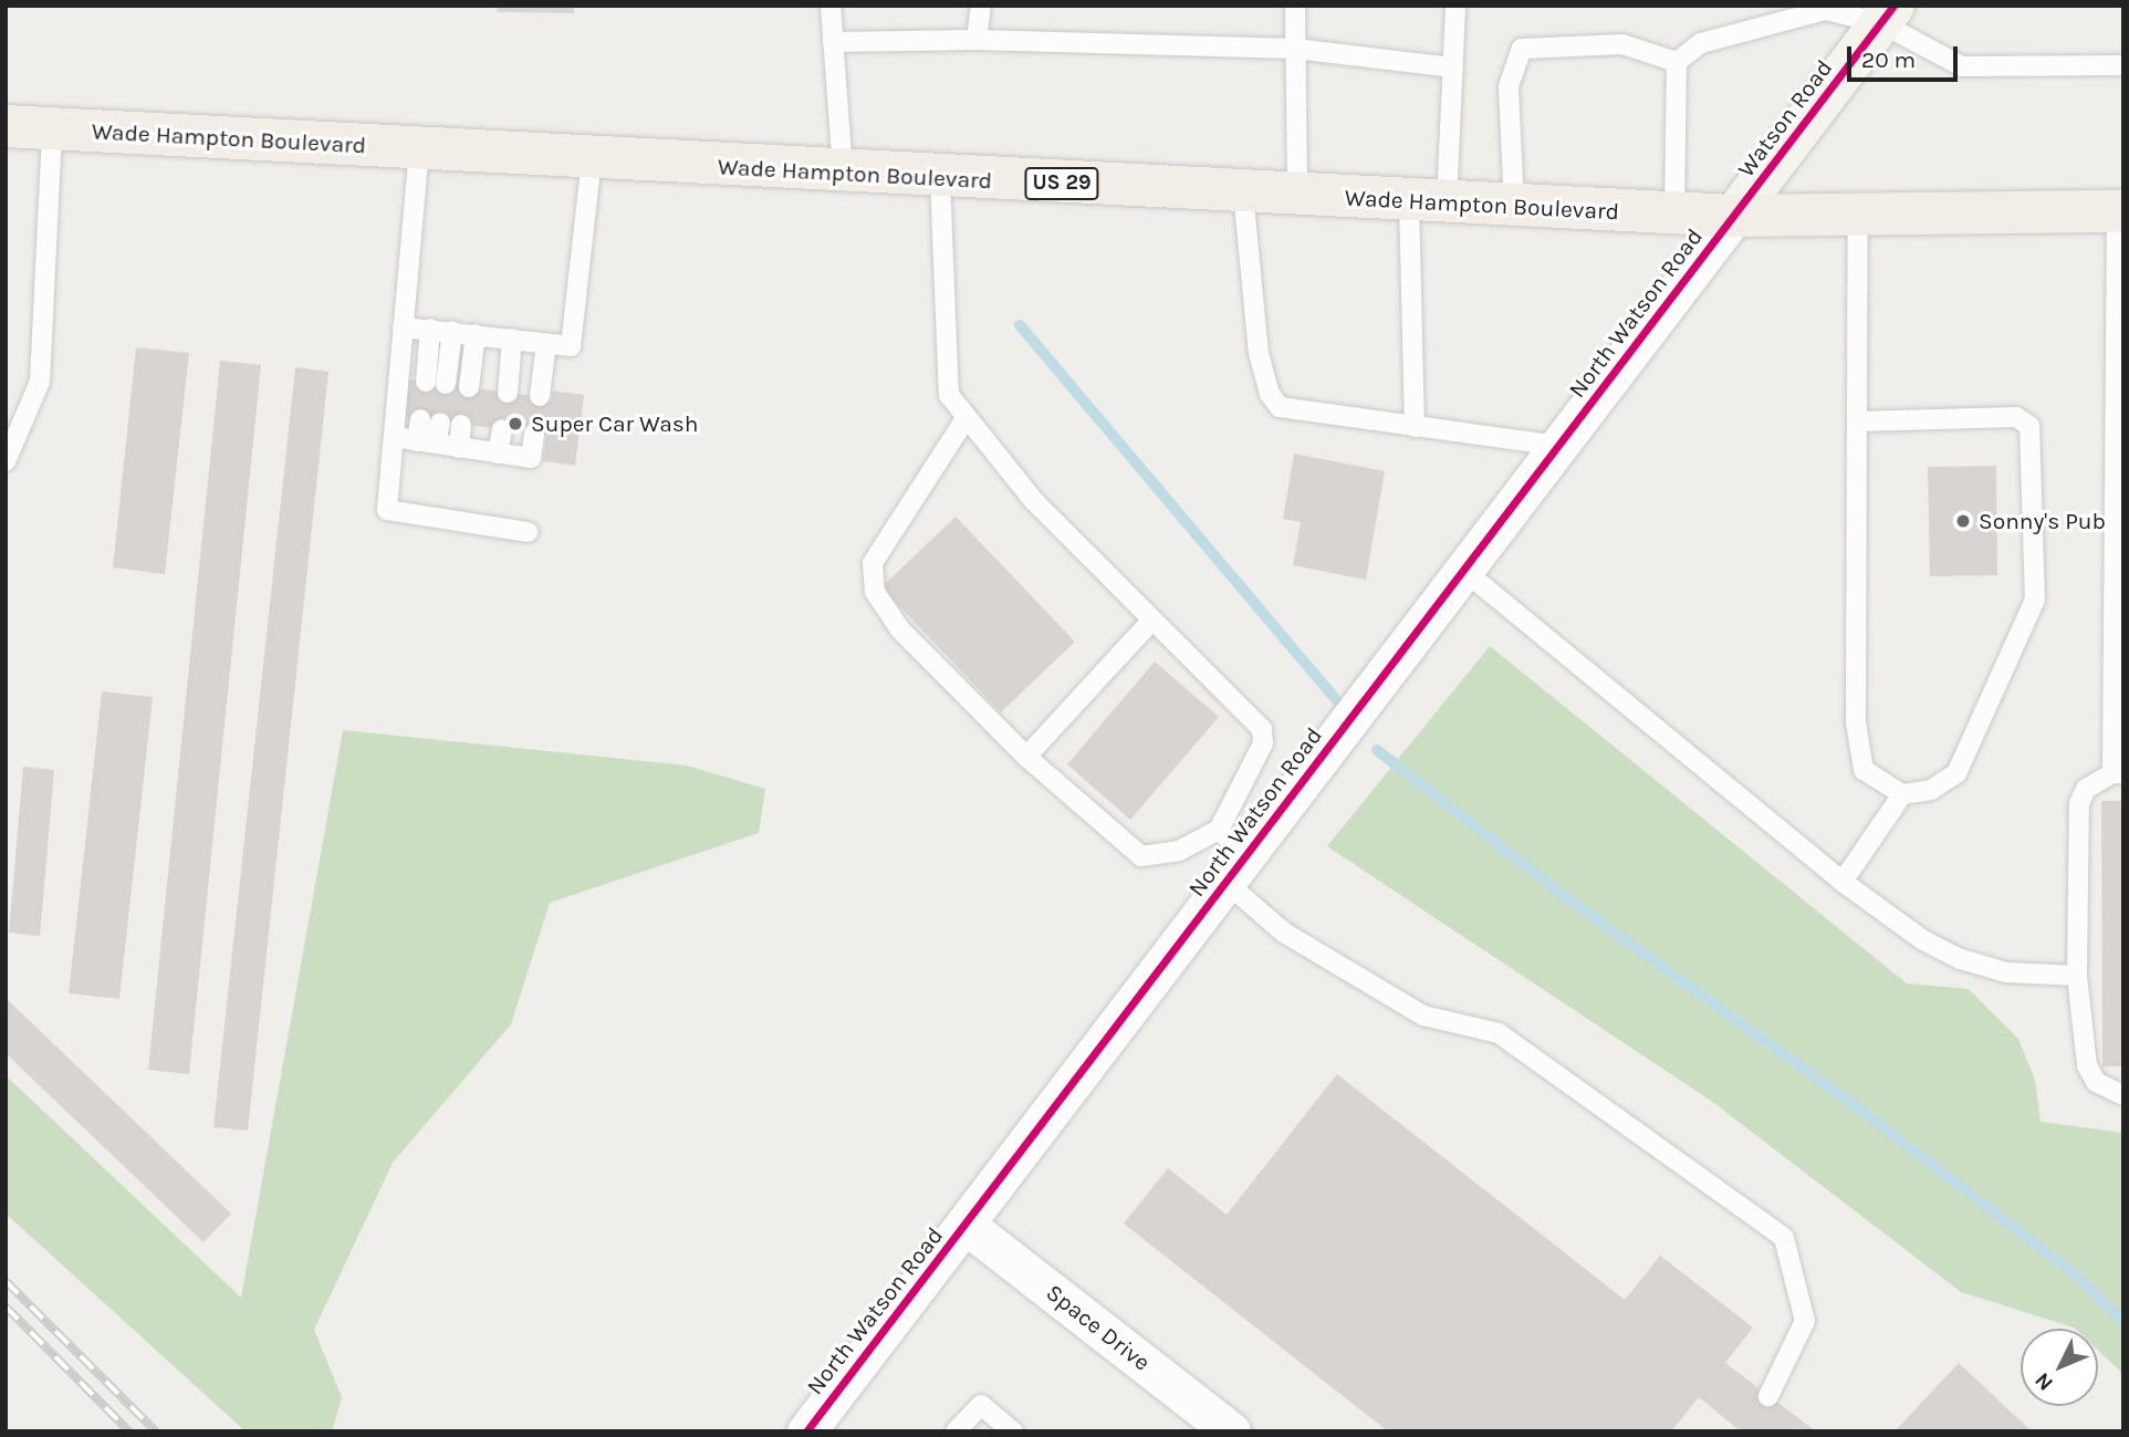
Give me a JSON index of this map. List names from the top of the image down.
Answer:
{
  "streets": {
    "main road": ["Wade Hampton Boulevard", "US 29"],
    "street": ["Watson Road", "North Watson Road", "Space Drive"]
  },
  "crossings": [
    ["Watson Road", "Wade Hampton Boulevard"],
    ["Watson Road", "North Watson Road"],
    ["Wade Hampton Boulevard", "North Watson Road"],
    ["North Watson Road", "Space Drive"]
  ],
  "places": ["Super Car Wash", "Sonny's Pub"],
  "scale_bar": "20 m",
  "north": "bottom left"
}
